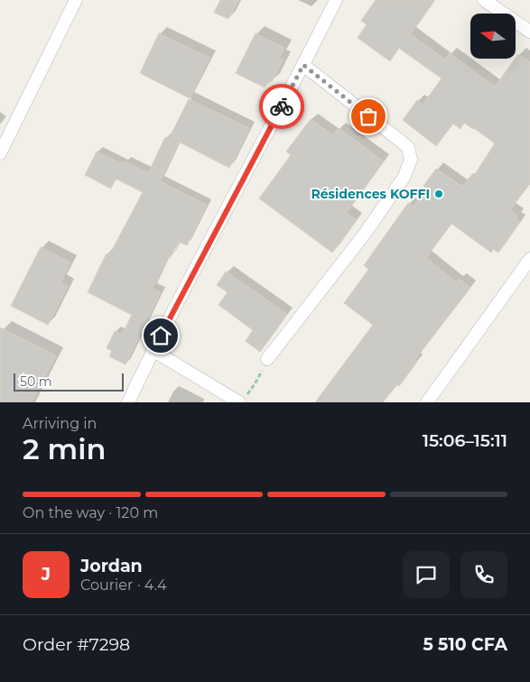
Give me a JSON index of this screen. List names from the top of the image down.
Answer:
{
  "places": ["Résidences KOFFI"],
  "scale_bar": "50 m",
  "north": "left",
  "page": {
    "scale": "50 m",
    "heading": ["2 min", "Arriving in", "15:06–15:11"],
    "panel": [
      "Jordan",
      "Courier · 4.4",
      "Order #7298",
      "5 510 CFA"
    ],
    "bar": "On the way · 120 m",
    "round": "J"
  }
}
